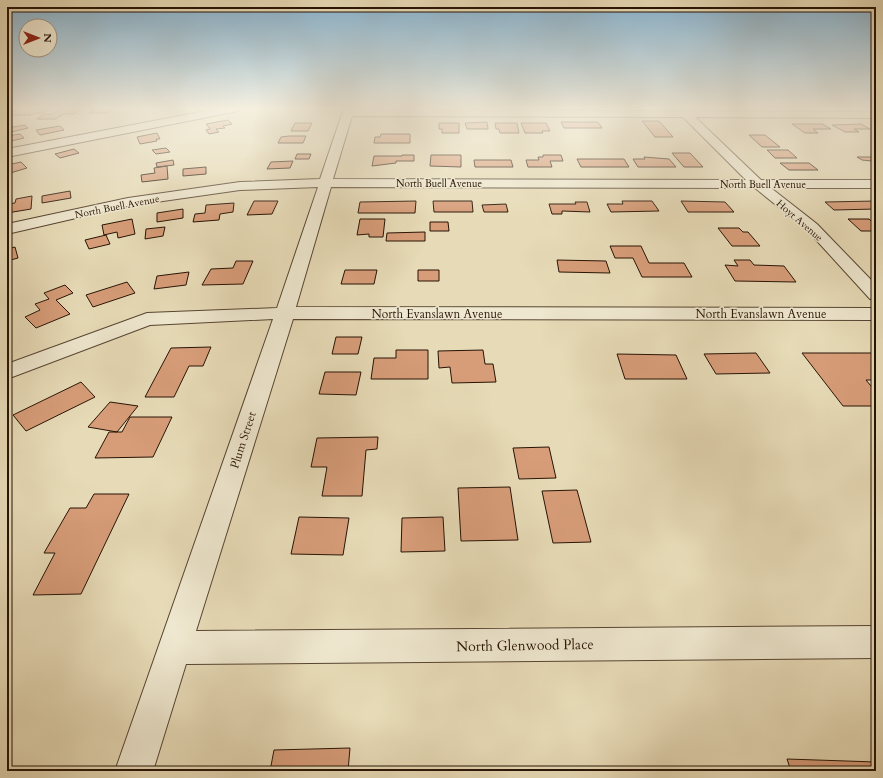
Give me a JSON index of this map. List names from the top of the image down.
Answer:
{
  "streets": {
    "street": [
      "North Buell Avenue",
      "Hoyt Avenue",
      "North Evanslawn Avenue",
      "Plum Street",
      "North Glenwood Place"
    ]
  },
  "crossings": [
    ["North Buell Avenue", "Hoyt Avenue"],
    ["North Buell Avenue", "Plum Street"],
    ["North Evanslawn Avenue", "Plum Street"],
    ["Plum Street", "North Glenwood Place"]
  ],
  "north": "right"
}
